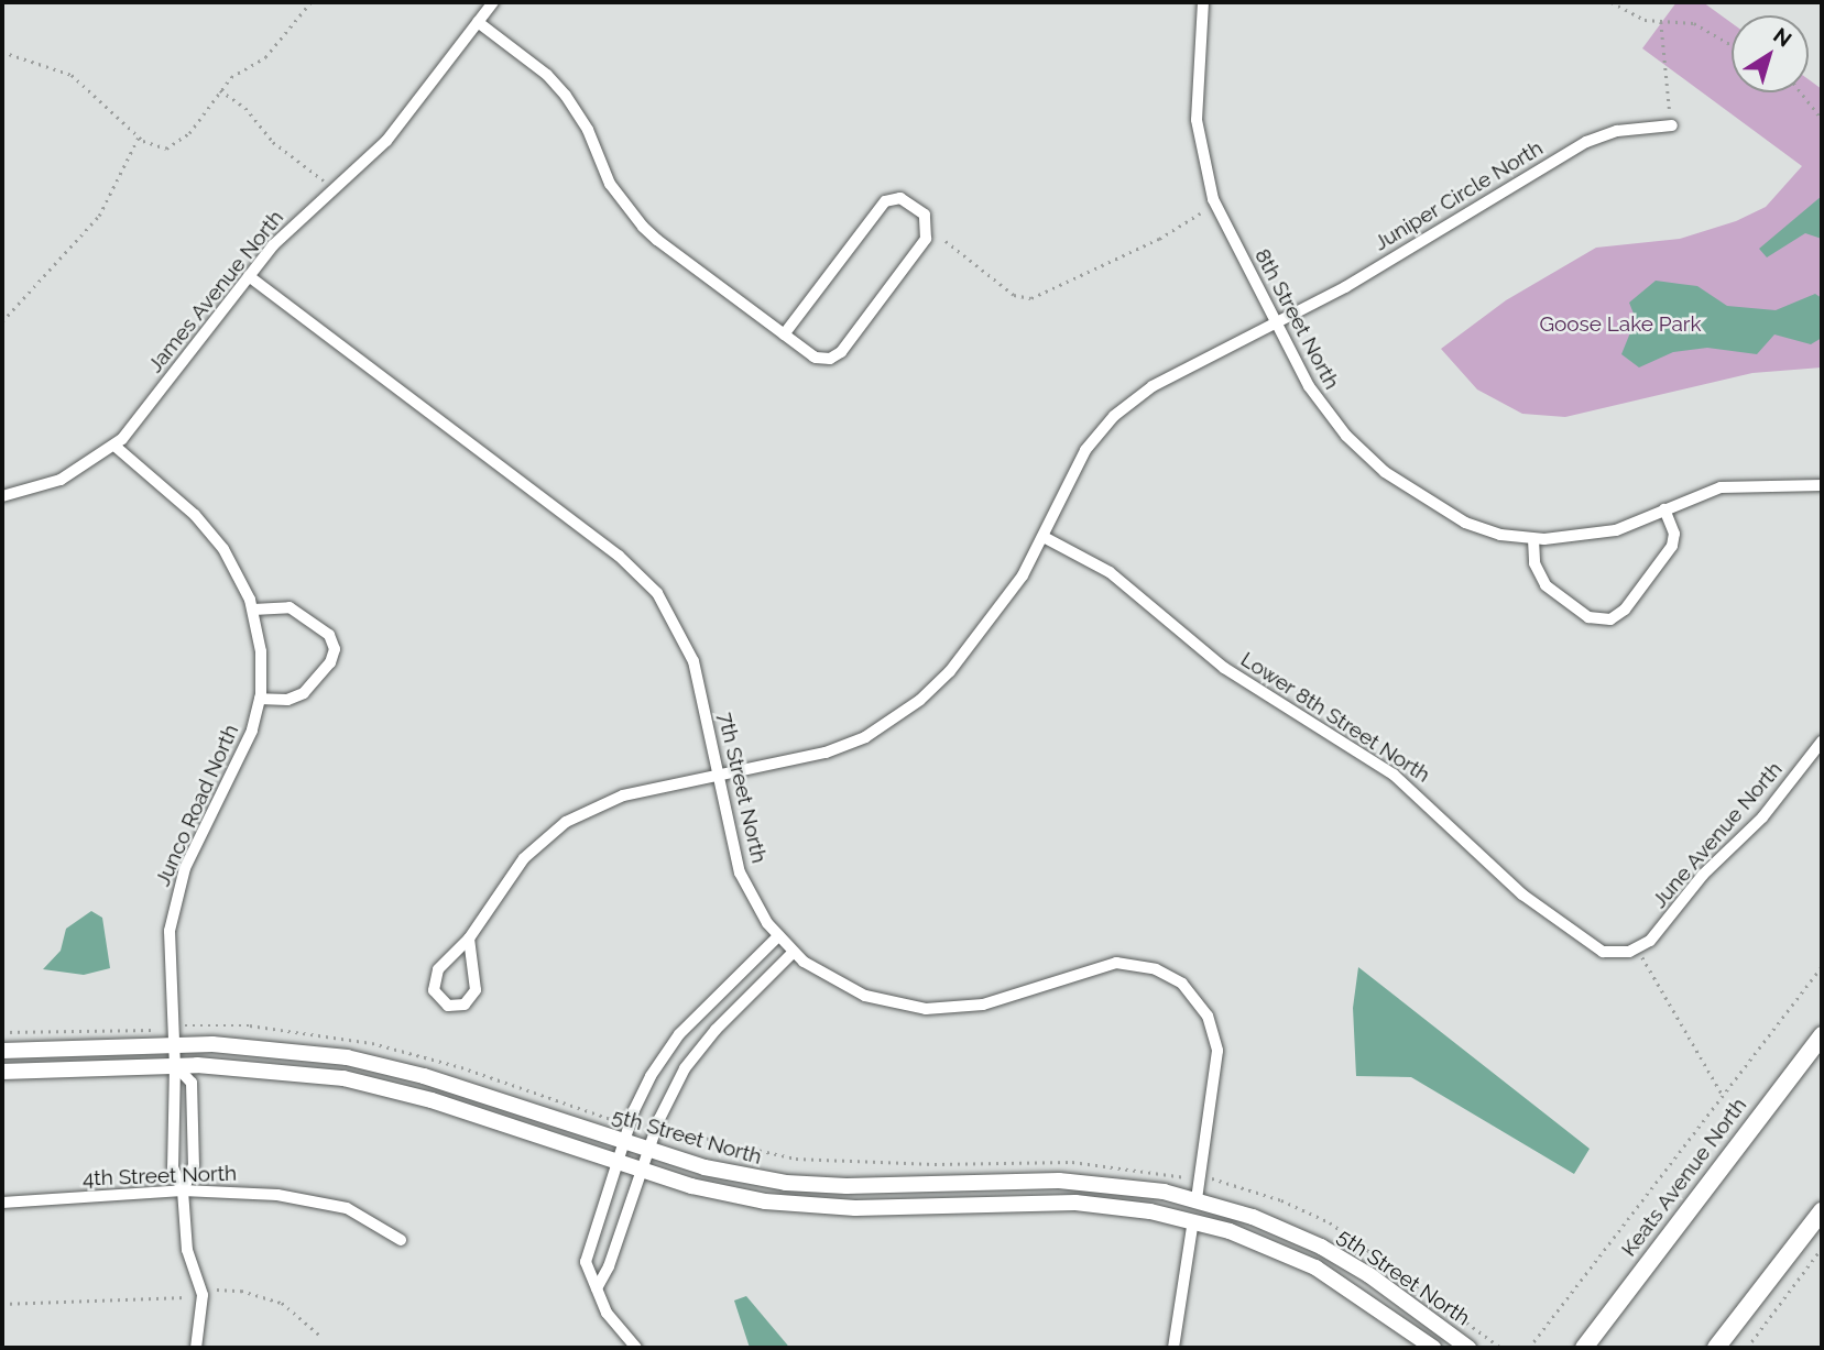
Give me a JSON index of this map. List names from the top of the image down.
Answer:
{
  "streets": {
    "main road": ["Keats Avenue North"],
    "street": [
      "Juniper Circle North",
      "James Avenue North",
      "8th Street North",
      "Lower 8th Street North",
      "7th Street North",
      "Junco Road North",
      "June Avenue North",
      "5th Street North",
      "4th Street North"
    ]
  },
  "crossings": [
    ["Juniper Circle North", "8th Street North"],
    ["Juniper Circle North", "Lower 8th Street North"],
    ["Juniper Circle North", "7th Street North"],
    ["James Avenue North", "7th Street North"],
    ["James Avenue North", "Junco Road North"],
    ["Lower 8th Street North", "June Avenue North"],
    ["7th Street North", "5th Street North"],
    ["Junco Road North", "5th Street North"],
    ["Junco Road North", "4th Street North"]
  ],
  "parks": ["Goose Lake Park"],
  "north": "top right"
}
